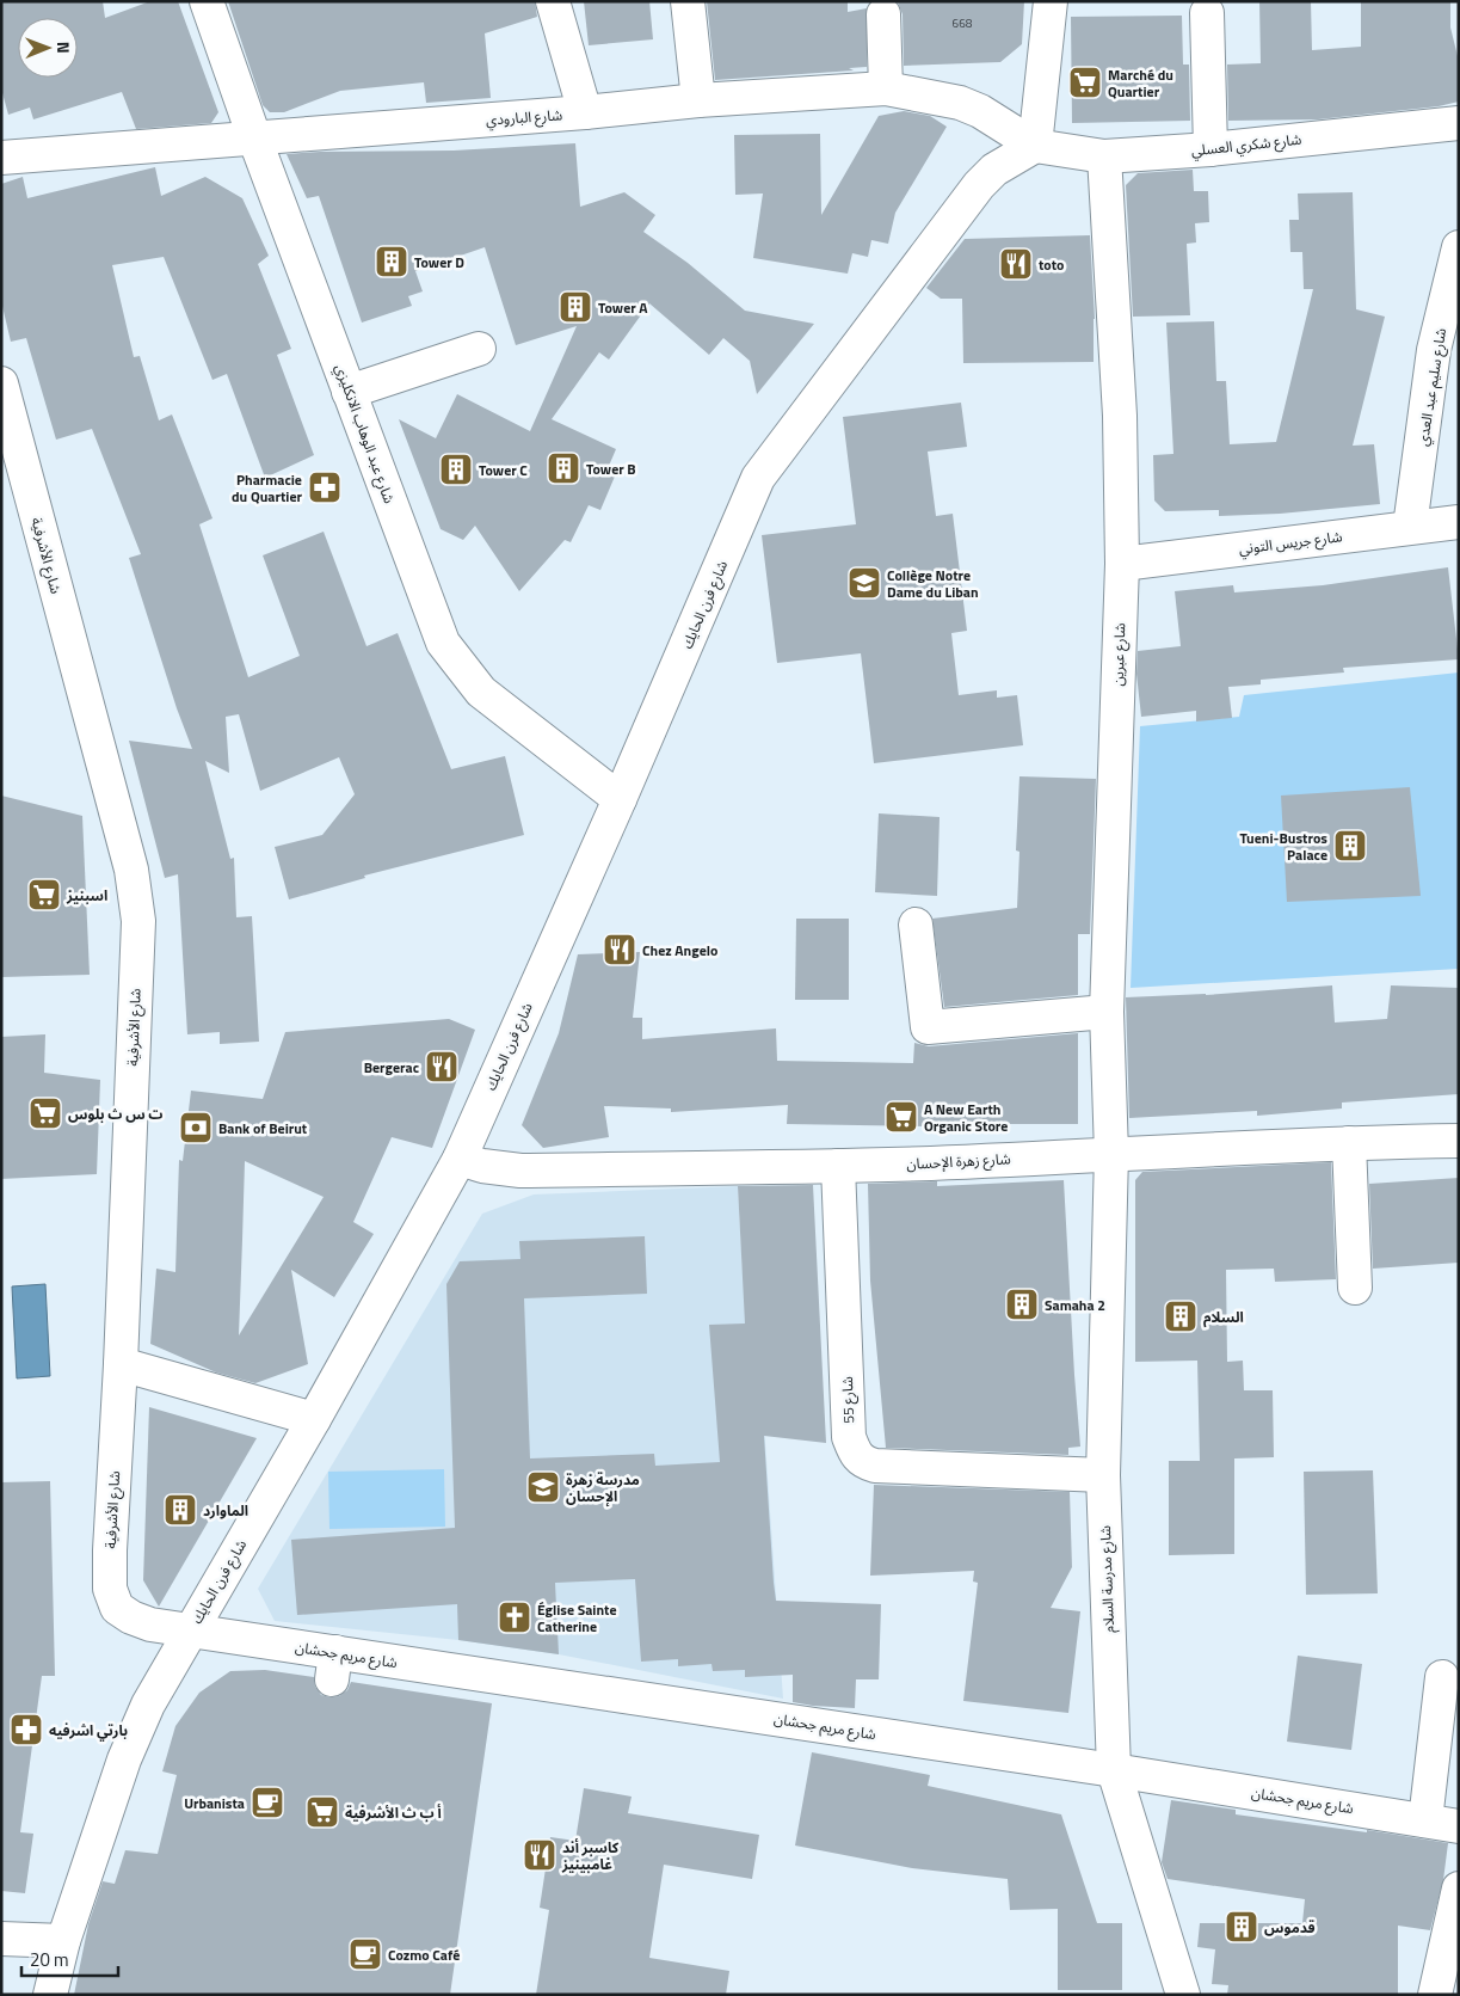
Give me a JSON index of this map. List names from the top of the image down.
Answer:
{
  "streets": {
    "street": [
      "شارع البارودي",
      "شارع شكري العسلي",
      "شارع سليم عبد العدي",
      "شارع عبد الوهاب الانكليزي",
      "شارع جريس التوني",
      "شارع الأشرفية",
      "شارع فرن الحايك",
      "شارع عبرين",
      "شارع زهرة الإحسان",
      "شارع 55",
      "شارع مدرسة السلام",
      "شارع مريم جحشان"
    ]
  },
  "crossings": [
    ["شارع البارودي", "شارع شكري العسلي"],
    ["شارع البارودي", "شارع عبد الوهاب الانكليزي"],
    ["شارع البارودي", "شارع فرن الحايك"],
    ["شارع شكري العسلي", "شارع فرن الحايك"],
    ["شارع شكري العسلي", "شارع عبرين"],
    ["شارع سليم عبد العدي", "شارع جريس التوني"],
    ["شارع عبد الوهاب الانكليزي", "شارع فرن الحايك"],
    ["شارع جريس التوني", "شارع عبرين"],
    ["شارع الأشرفية", "شارع فرن الحايك"],
    ["شارع الأشرفية", "شارع مريم جحشان"],
    ["شارع فرن الحايك", "شارع زهرة الإحسان"],
    ["شارع فرن الحايك", "شارع مريم جحشان"],
    ["شارع عبرين", "شارع زهرة الإحسان"],
    ["شارع عبرين", "شارع مدرسة السلام"],
    ["شارع زهرة الإحسان", "شارع 55"],
    ["شارع زهرة الإحسان", "شارع مدرسة السلام"],
    ["شارع 55", "شارع مدرسة السلام"],
    ["شارع مدرسة السلام", "شارع مريم جحشان"]
  ],
  "places": {
    "supermarket": [
      "Marché du Quartier",
      "اسبنيز",
      "ت س ث بلوس",
      "A New Earth Organic Store",
      "أ ب ث الأشرفية"
    ],
    "building": [
      "Tower D",
      "Tower A",
      "Tower B",
      "Tower C",
      "Tueni-Bustros Palace",
      "Samaha 2",
      "السلام",
      "الماوارد",
      "قدموس"
    ],
    "restaurant": [
      "toto",
      "Chez Angelo",
      "Bergerac",
      "كاسبر أند غامبينيز"
    ],
    "pharmacy": ["Pharmacie du Quartier", "بارتي اشرفيه"],
    "school or university": ["Collège Notre Dame du Liban", "مدرسة زهرة الإحسان"],
    "bank": ["Bank of Beirut"],
    "church": ["Église Sainte Catherine"],
    "cafe": ["Urbanista", "Cozmo Café"]
  },
  "house_numbers": ["668"],
  "scale_bar": "20 m",
  "north": "right"
}
